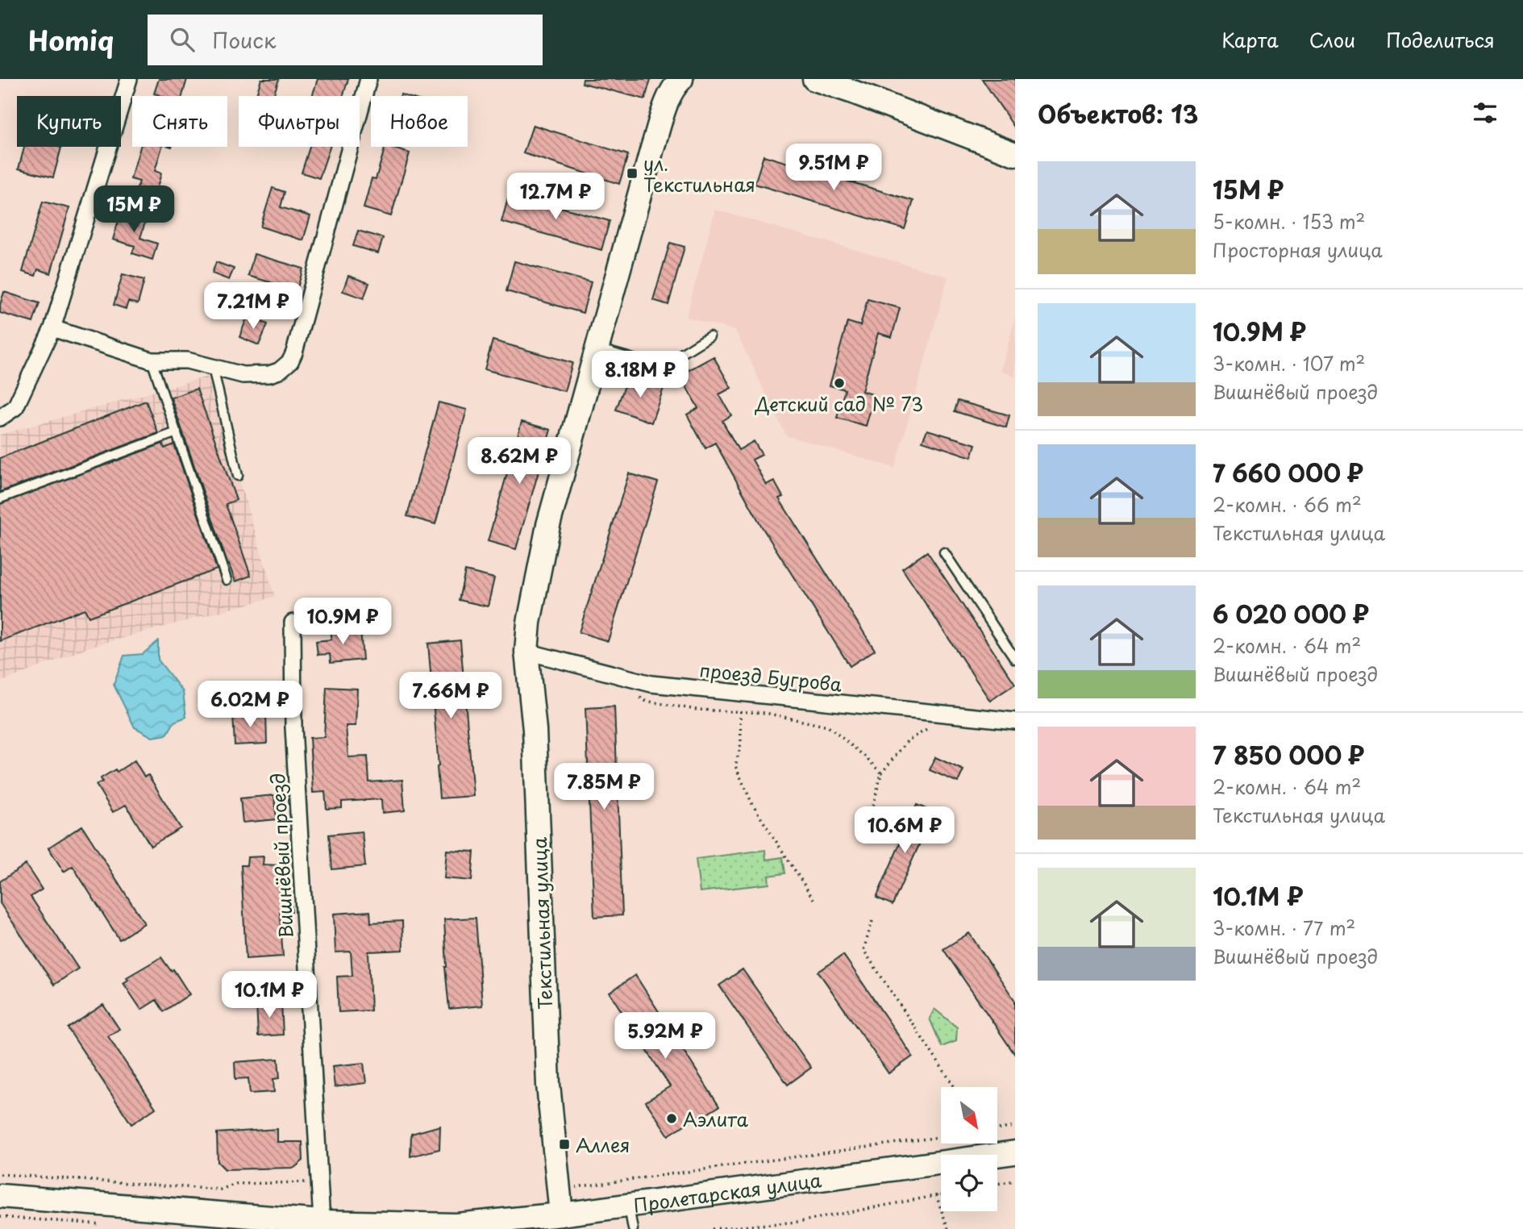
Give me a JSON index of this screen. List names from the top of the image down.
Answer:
{
  "streets": {
    "street": [
      "проезд Бугрова",
      "Вишнёвый проезд",
      "Текстильная улица",
      "Пролетарская улица"
    ]
  },
  "crossings": [
    ["проезд Бугрова", "Текстильная улица"],
    ["Вишнёвый проезд", "Пролетарская улица"],
    ["Текстильная улица", "Пролетарская улица"]
  ],
  "places": {
    "transit": ["ул. Текстильная", "Аллея"],
    "other": ["Детский сад № 73", "Аэлита"]
  },
  "north": "bottom right",
  "page": {
    "header": "Homiq",
    "search": "Поиск",
    "nav": ["Карта", "Слои", "Поделиться"],
    "heading": "Объектов: 13",
    "chip": [
      "Купить",
      "Снять",
      "Фильтры",
      "Новое"
    ],
    "price": [
      "9.51M ₽",
      "12.7M ₽",
      "15M ₽",
      "7.21M ₽",
      "8.18M ₽",
      "8.62M ₽",
      "10.9M ₽",
      "7.66M ₽",
      "6.02M ₽",
      "7.85M ₽",
      "10.6M ₽",
      "10.1M ₽",
      "5.92M ₽"
    ],
    "list": [
      {
        "name": "15M ₽",
        "note": "5-комн. · 153 m² · Просторная улица"
      },
      {
        "name": "10.9M ₽",
        "note": "3-комн. · 107 m² · Вишнёвый проезд"
      },
      {
        "name": "7 660 000 ₽",
        "note": "2-комн. · 66 m² · Текстильная улица"
      },
      {
        "name": "6 020 000 ₽",
        "note": "2-комн. · 64 m² · Вишнёвый проезд"
      },
      {
        "name": "7 850 000 ₽",
        "note": "2-комн. · 64 m² · Текстильная улица"
      },
      {
        "name": "10.1M ₽",
        "note": "3-комн. · 77 m² · Вишнёвый проезд"
      }
    ]
  }
}
